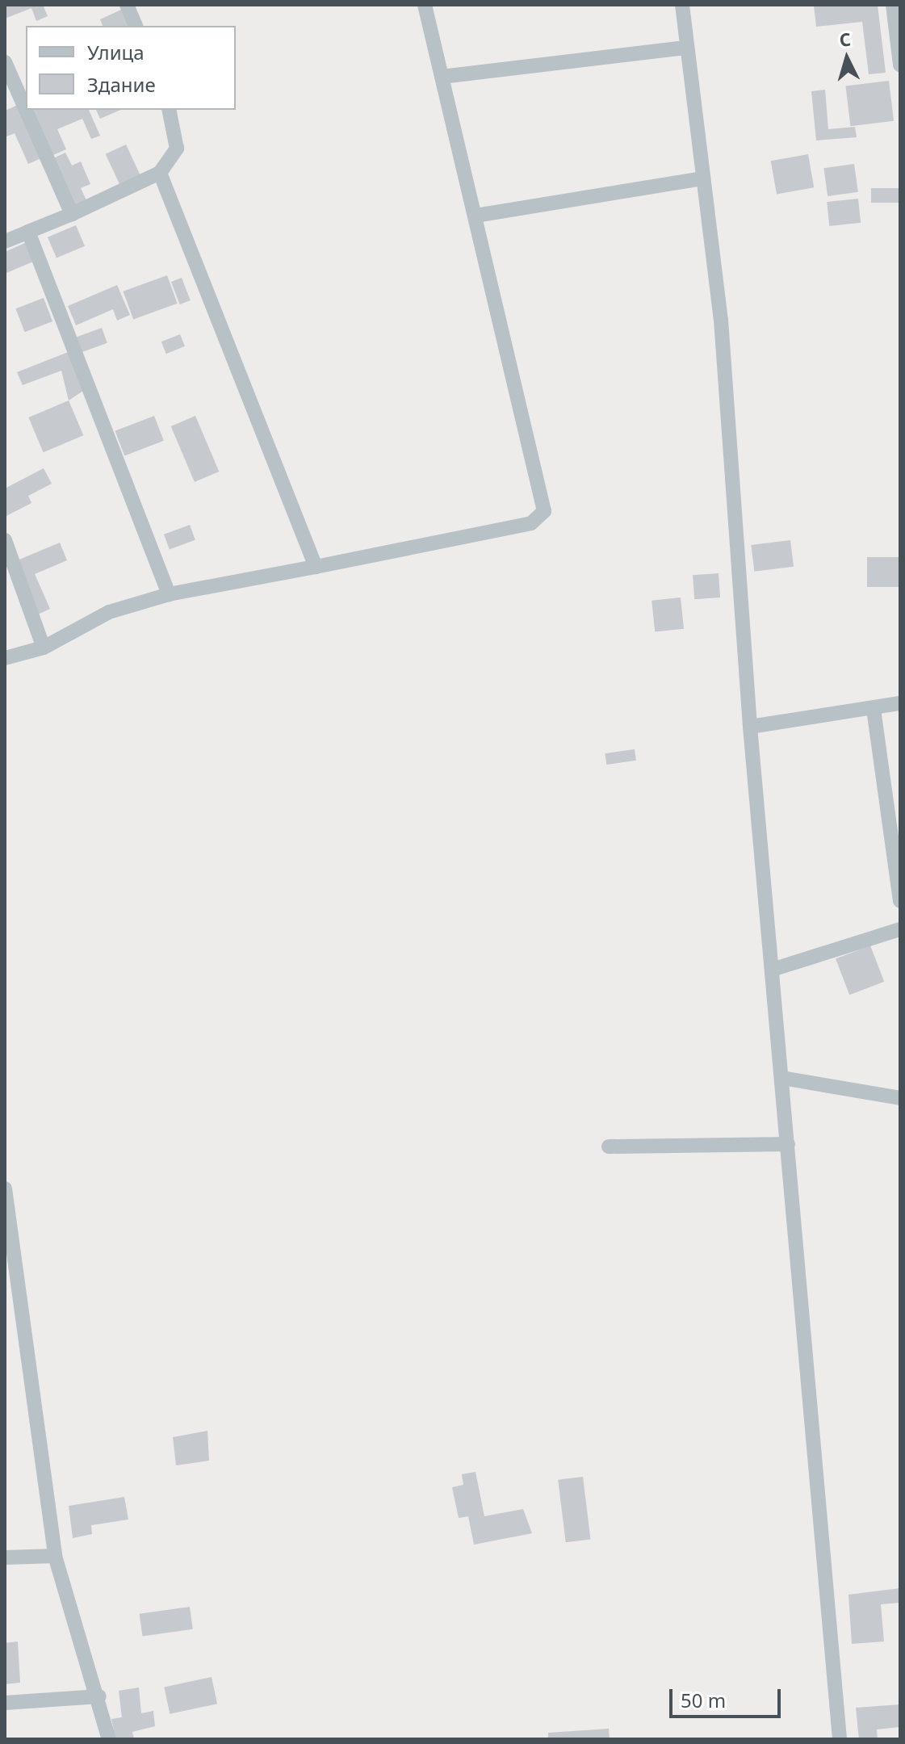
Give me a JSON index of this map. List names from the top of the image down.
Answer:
{
  "legend": ["Улица", "Здание"],
  "scale_bar": "50 m",
  "north": "top"
}
